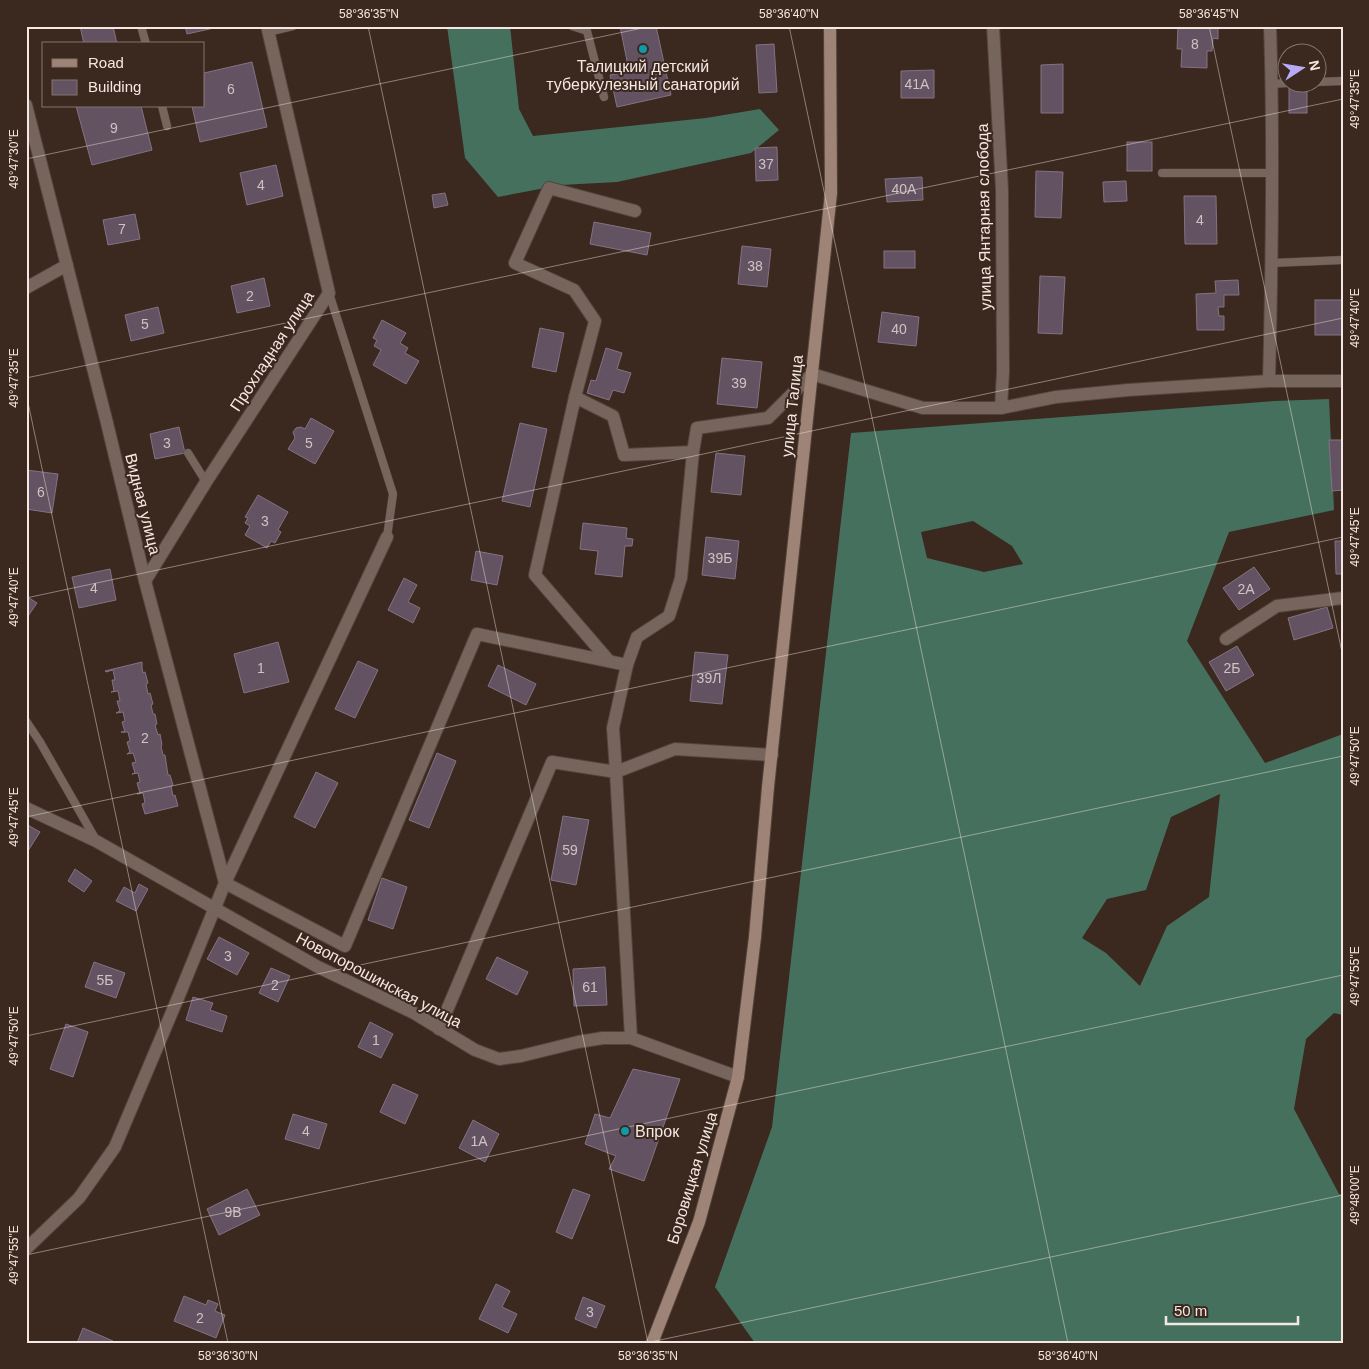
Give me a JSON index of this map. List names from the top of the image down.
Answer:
{
  "streets": {
    "street": [
      "улица Янтарная слобода",
      "Прохладная улица",
      "улица Талица",
      "Видная улица",
      "Новопорошинская улица",
      "Боровицкая улица"
    ]
  },
  "crossings": [
    ["Прохладная улица", "Видная улица"],
    ["улица Талица", "Боровицкая улица"],
    ["Новопорошинская улица", "Боровицкая улица"]
  ],
  "places": ["Талицкий детский туберкулезный санаторий", "Впрок"],
  "house_numbers": [
    "8",
    "41А",
    "6",
    "9",
    "37",
    "4",
    "40А",
    "4",
    "7",
    "38",
    "2",
    "5",
    "40",
    "39",
    "3",
    "5",
    "6",
    "3",
    "39Б",
    "4",
    "2А",
    "1",
    "2Б",
    "39Л",
    "2",
    "59",
    "3",
    "5Б",
    "2",
    "61",
    "1",
    "4",
    "1А",
    "9В",
    "3",
    "2"
  ],
  "legend": ["Road", "Building"],
  "scale_bar": "50 m",
  "north": "right",
  "coordinates": [
    "58°36'35\"N",
    "58°36'40\"N",
    "58°36'45\"N",
    "49°47'35\"E",
    "49°47'30\"E",
    "49°47'40\"E",
    "49°47'45\"E",
    "49°47'50\"E",
    "49°47'55\"E",
    "49°48'00\"E",
    "58°36'30\"N"
  ]
}
